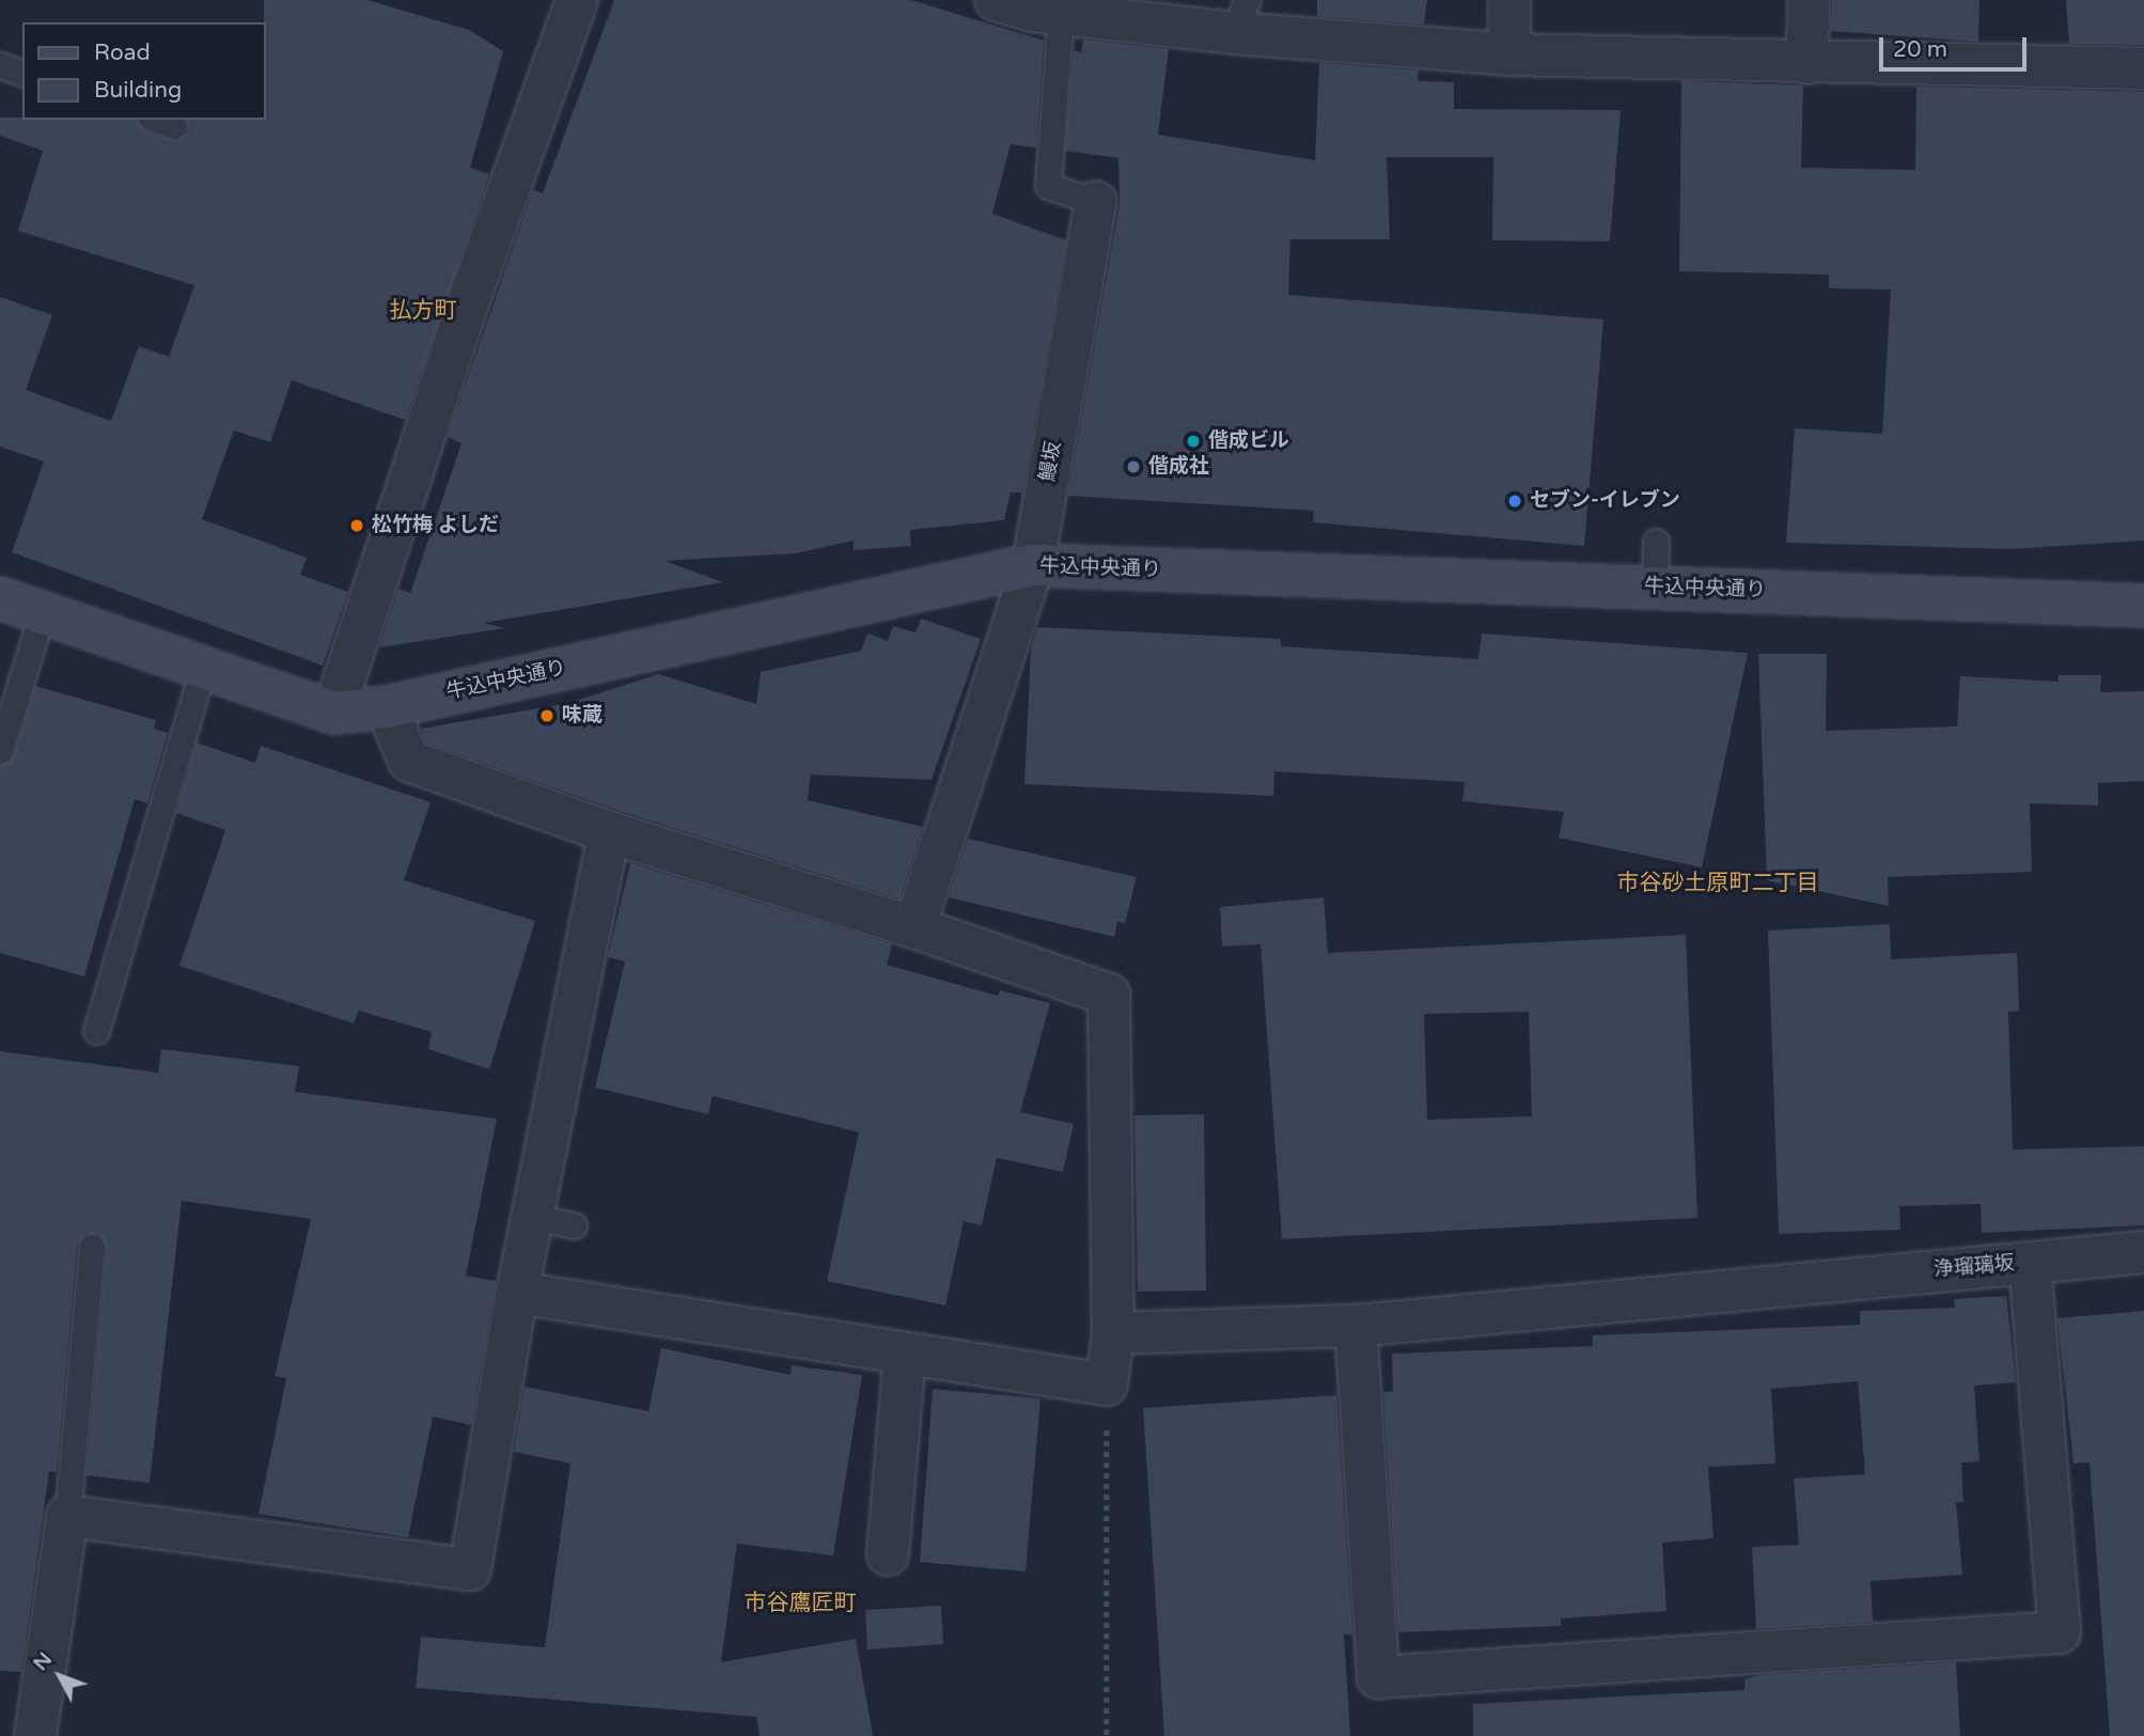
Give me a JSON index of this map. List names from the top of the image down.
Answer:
{
  "streets": {
    "street": ["鰻坂", "牛込中央通り", "浄瑠璃坂"]
  },
  "crossings": [
    ["鰻坂", "牛込中央通り"]
  ],
  "districts": ["払方町", "市谷砂土原町二丁目", "市谷鷹匠町"],
  "places": [
    "偕成ビル",
    "偕成社",
    "セブン-イレブン",
    "松竹梅 よしだ",
    "味蔵"
  ],
  "legend": ["Road", "Building"],
  "scale_bar": "20 m",
  "north": "top left"
}
